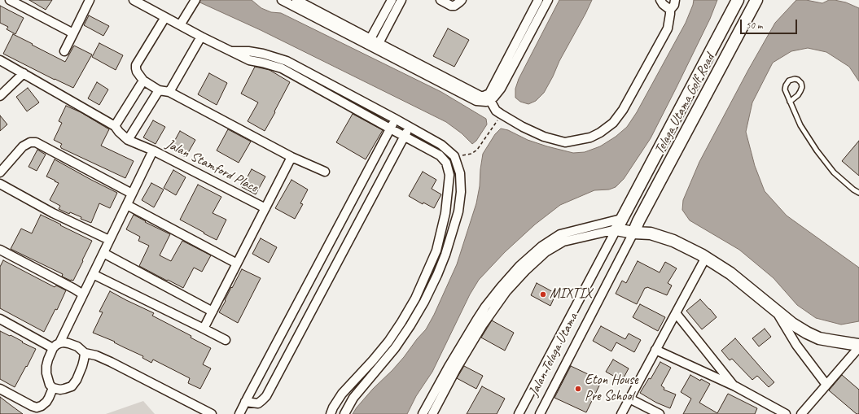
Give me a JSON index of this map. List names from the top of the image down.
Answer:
{
  "streets": {
    "main road": ["Telaga Utama Golf Road", "Jalan Telaga Utama"],
    "street": ["Jalan Stamford Place"]
  },
  "crossings": [
    ["Telaga Utama Golf Road", "Jalan Telaga Utama"]
  ],
  "places": ["MIXTIX", "Eton House Pre School"],
  "scale_bar": "50 m"
}
